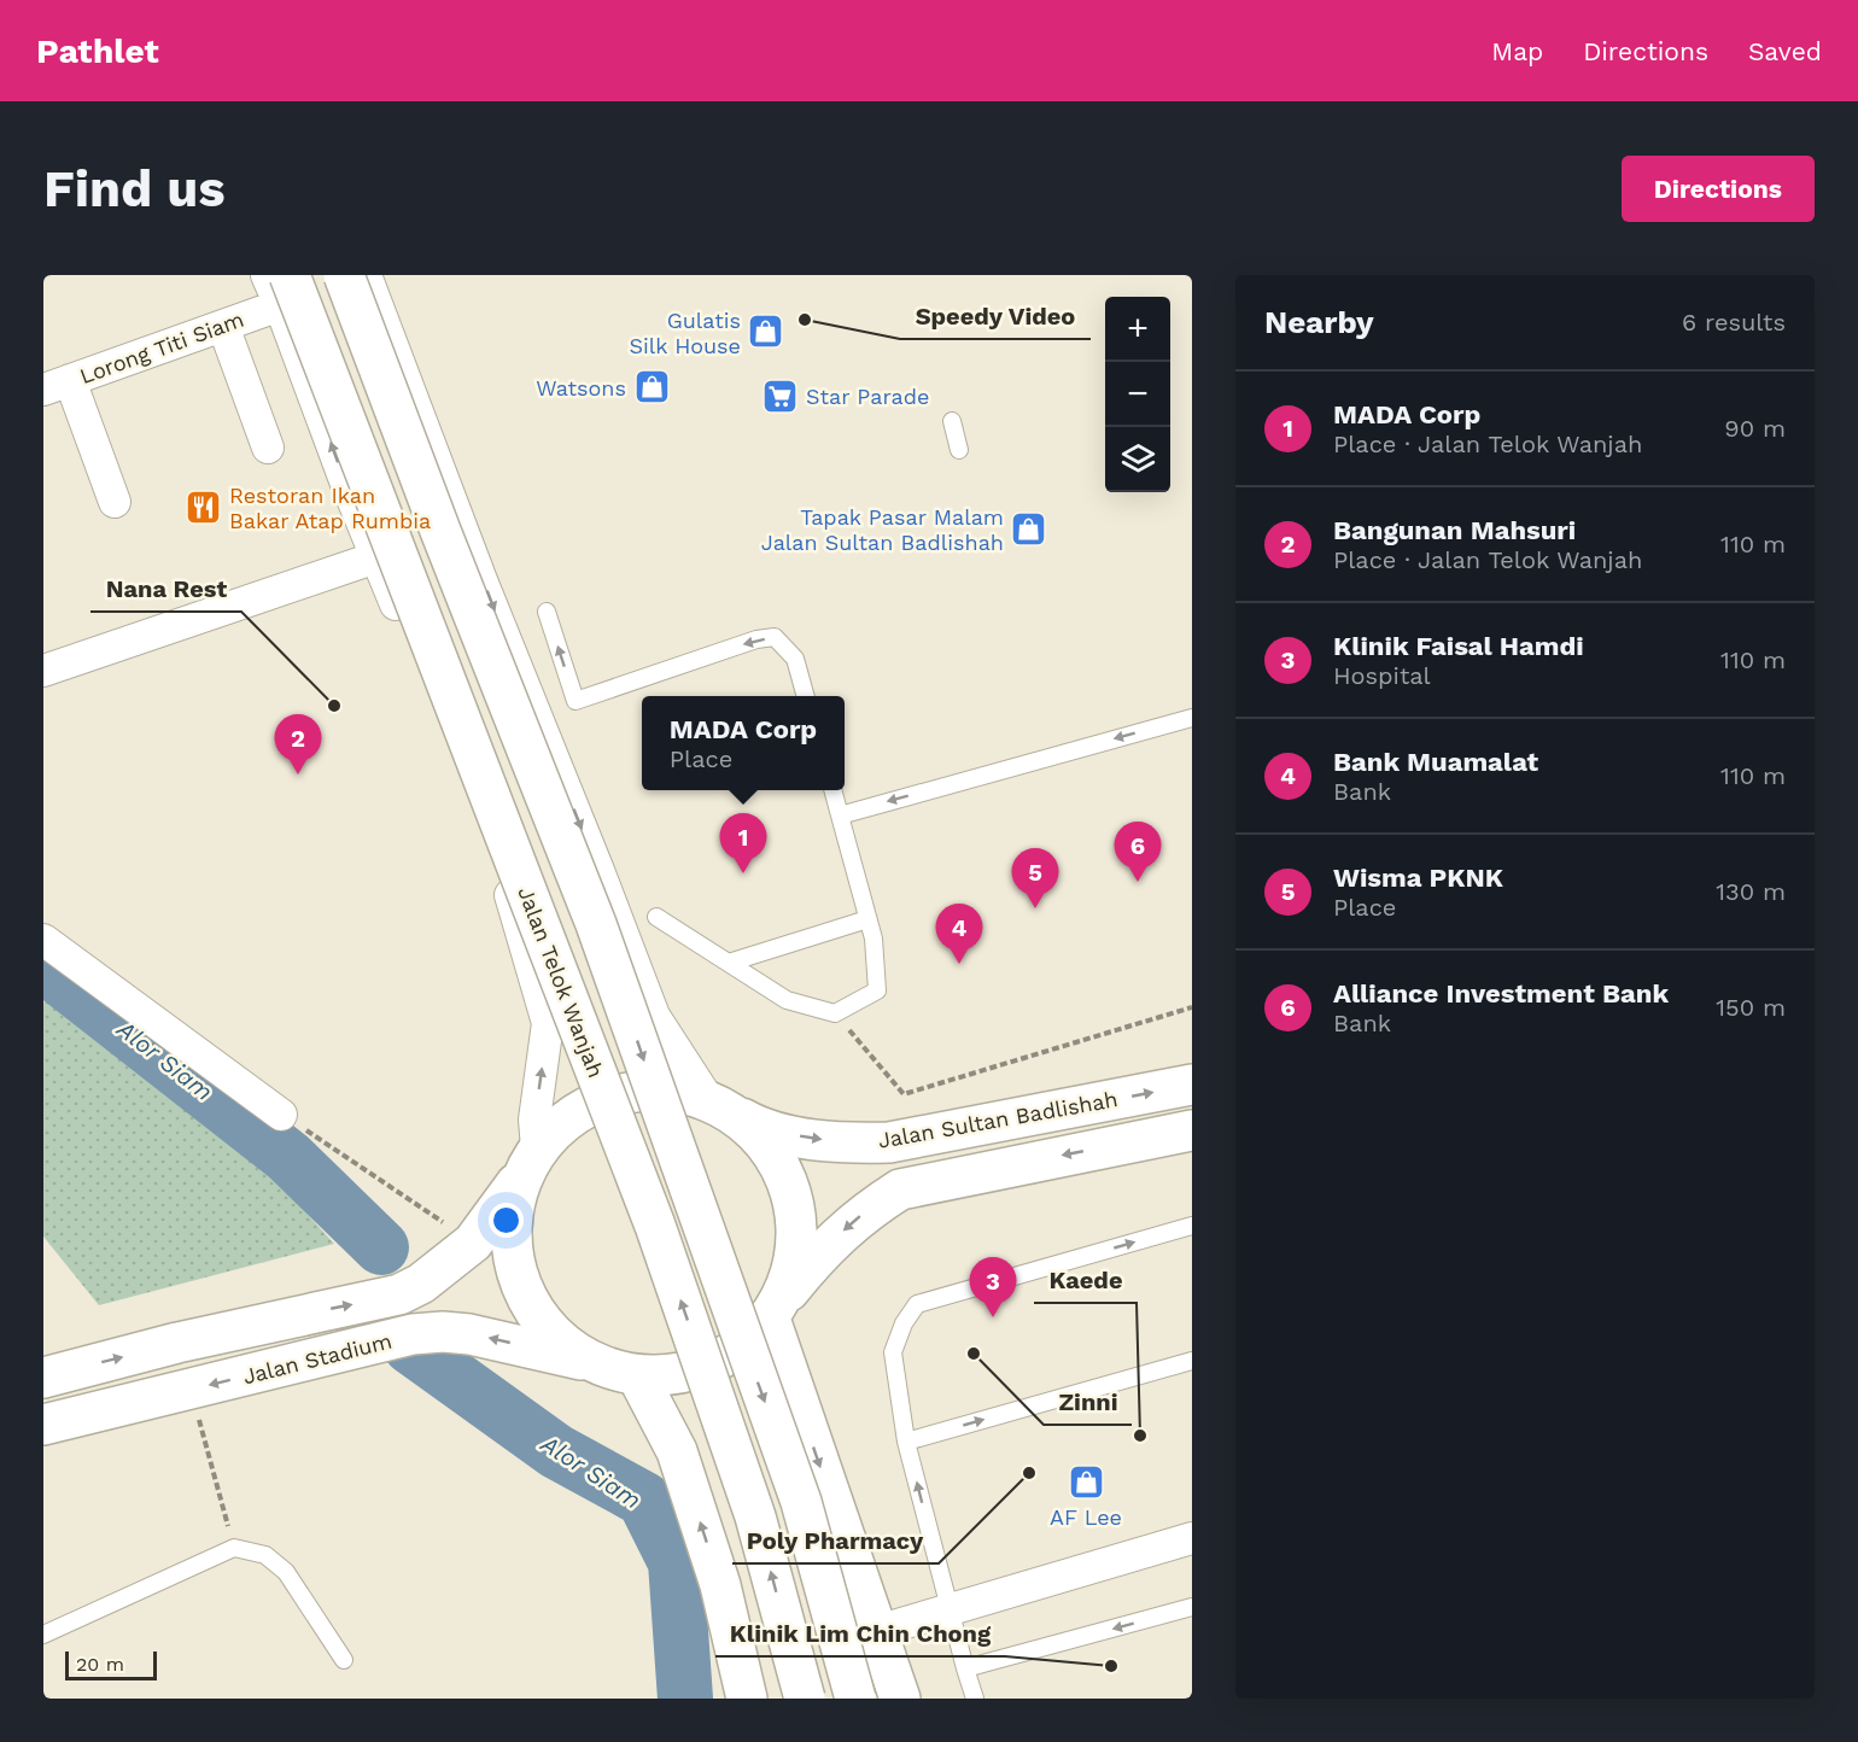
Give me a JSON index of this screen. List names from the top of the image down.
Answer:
{
  "streets": {
    "main road": ["Jalan Telok Wanjah", "Jalan Sultan Badlishah", "Jalan Stadium"],
    "street": ["Lorong Titi Siam"]
  },
  "crossings": [
    ["Lorong Titi Siam", "Jalan Telok Wanjah"],
    ["Jalan Sultan Badlishah", "Jalan Stadium"]
  ],
  "water": ["Alor Siam"],
  "places": {
    "other": [
      "Speedy Video",
      "Nana Rest",
      "Zinni",
      "Kaede",
      "Poly Pharmacy",
      "Klinik Lim Chin Chong"
    ],
    "shop": [
      "Gulatis Silk House",
      "Watsons",
      "Tapak Pasar Malam Jalan Sultan Badlishah",
      "AF Lee"
    ],
    "supermarket": ["Star Parade"],
    "restaurant": ["Restoran Ikan Bakar Atap Rumbia"]
  },
  "scale_bar": "20 m",
  "page": {
    "header": "Pathlet",
    "nav": ["Map", "Directions", "Saved"],
    "buttons": "Directions",
    "title": "Find us",
    "heading": ["Nearby", "6 results"],
    "map_buttons": ["+", "−"],
    "list": [
      {
        "mark": "1",
        "name": "MADA Corp",
        "note": "Place · Jalan Telok Wanjah",
        "value": "90 m"
      },
      {
        "mark": "2",
        "name": "Bangunan Mahsuri",
        "note": "Place · Jalan Telok Wanjah",
        "value": "110 m"
      },
      {
        "mark": "3",
        "name": "Klinik Faisal Hamdi",
        "note": "Hospital",
        "value": "110 m"
      },
      {
        "mark": "4",
        "name": "Bank Muamalat",
        "note": "Bank",
        "value": "110 m"
      },
      {
        "mark": "5",
        "name": "Wisma PKNK",
        "note": "Place",
        "value": "130 m"
      },
      {
        "mark": "6",
        "name": "Alliance Investment Bank",
        "note": "Bank",
        "value": "150 m"
      }
    ],
    "popup": ["MADA Corp", "Place"],
    "pins": [
      "2",
      "1",
      "6",
      "5",
      "4",
      "3"
    ],
    "scale": "20 m"
  }
}
